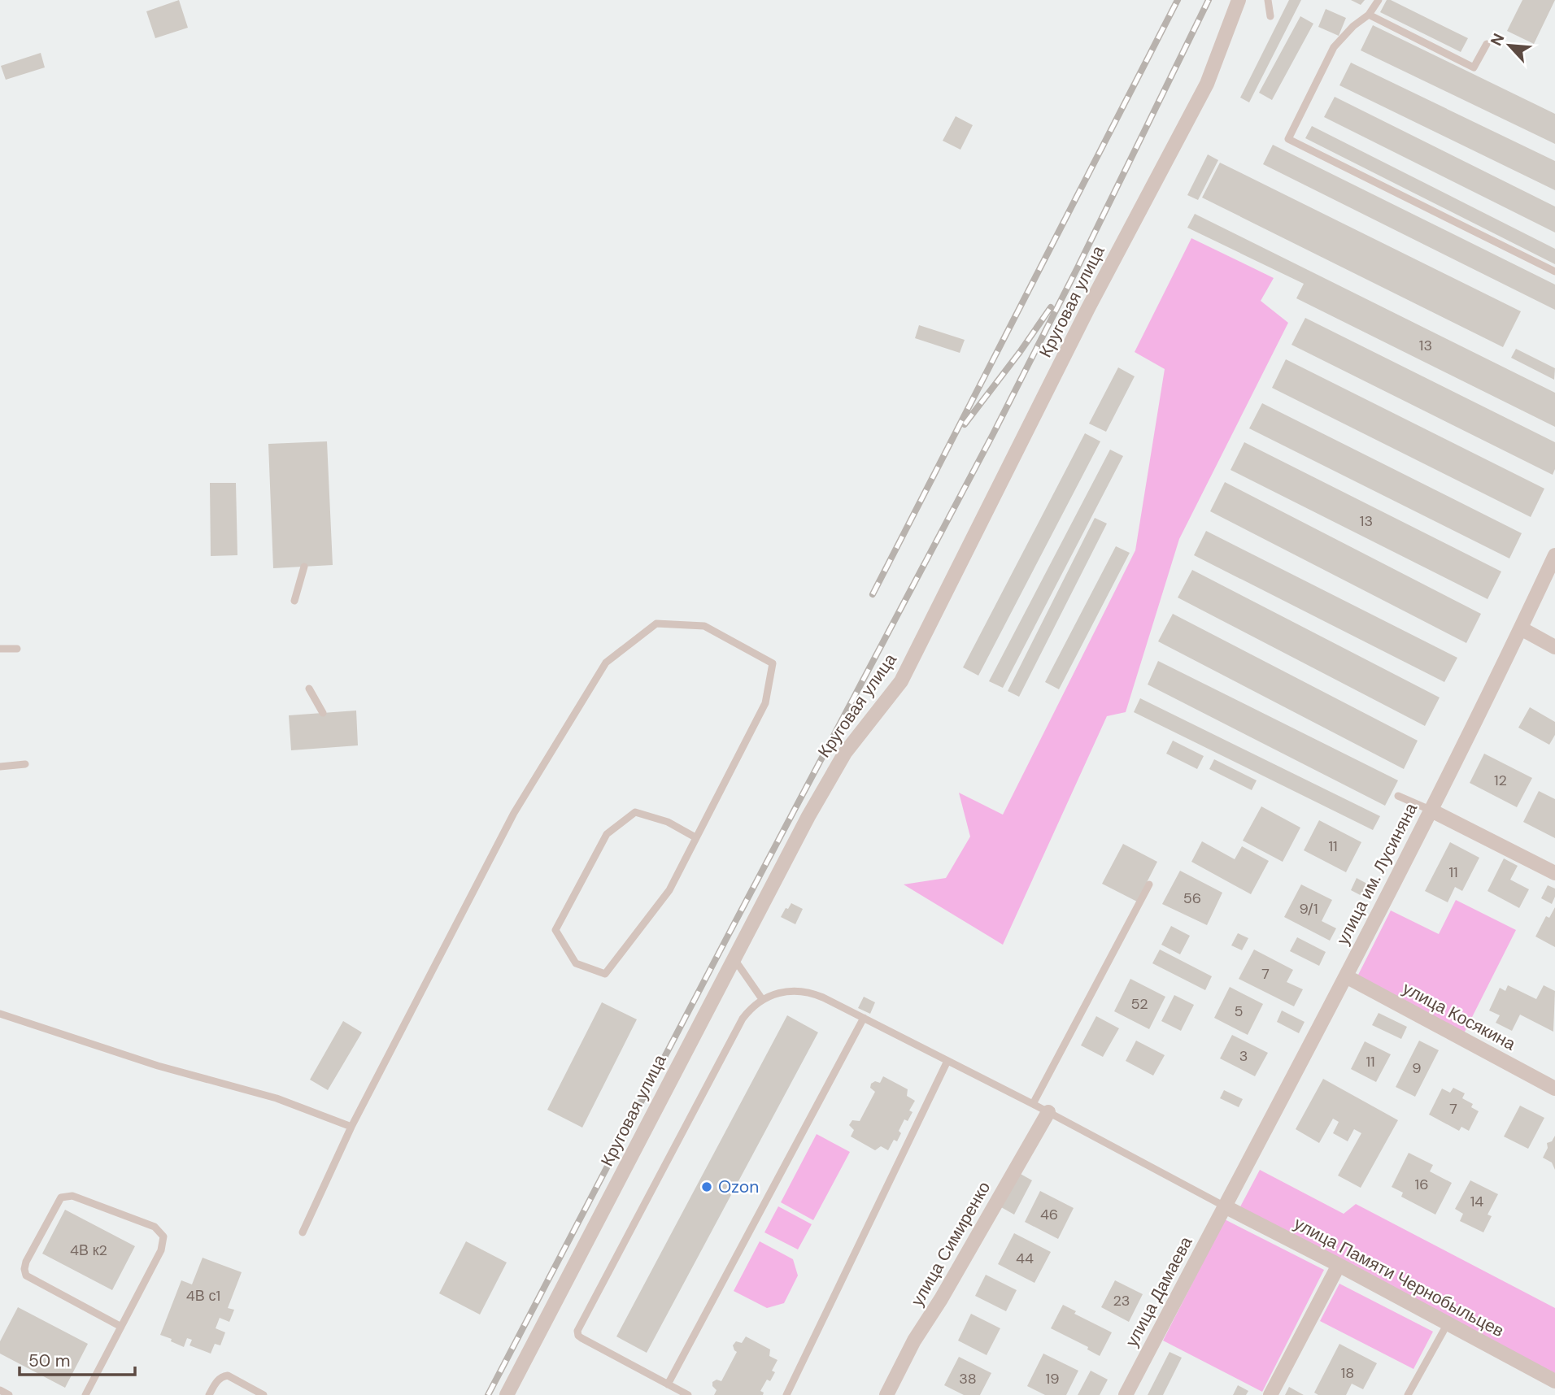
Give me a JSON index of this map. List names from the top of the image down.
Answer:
{
  "streets": {
    "street": [
      "Круговая улица",
      "улица им. Лусиняна",
      "улица Косякина",
      "улица Симиренко",
      "улица Памяти Чернобыльцев",
      "улица Дамаева"
    ]
  },
  "crossings": [
    ["улица им. Лусиняна", "улица Косякина"],
    ["улица им. Лусиняна", "улица Памяти Чернобыльцев"],
    ["улица им. Лусиняна", "улица Дамаева"],
    ["улица Памяти Чернобыльцев", "улица Дамаева"]
  ],
  "places": ["Ozon"],
  "house_numbers": [
    "13",
    "13",
    "12",
    "11",
    "11",
    "56",
    "9/1",
    "7",
    "52",
    "5",
    "3",
    "11",
    "9",
    "7",
    "16",
    "14",
    "46",
    "4В к2",
    "44",
    "4В с1",
    "23",
    "18",
    "38",
    "19"
  ],
  "scale_bar": "50 m",
  "north": "top left"
}
